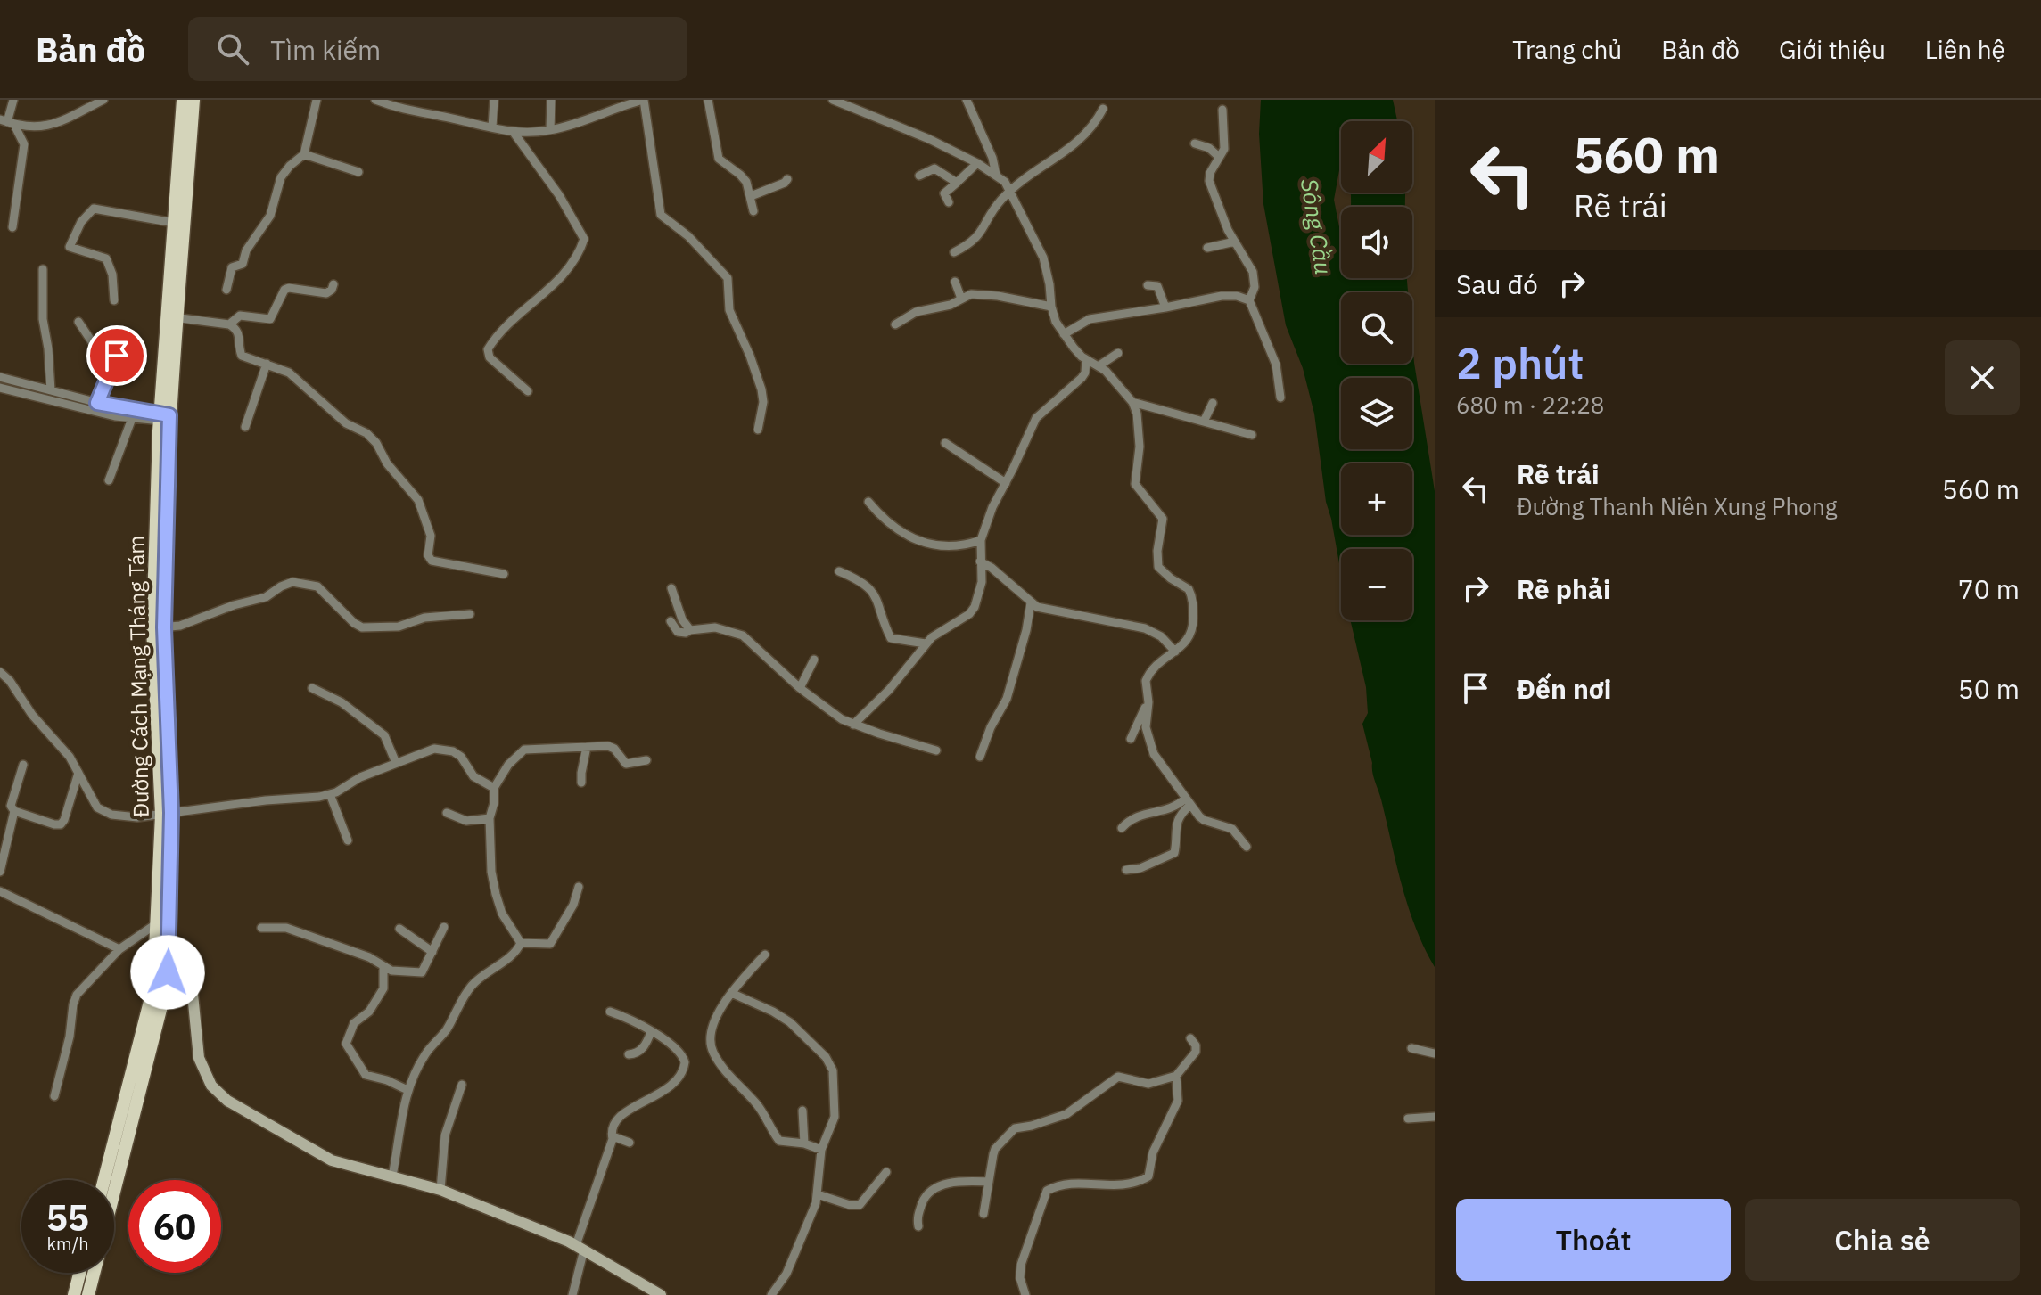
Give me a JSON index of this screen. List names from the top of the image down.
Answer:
{
  "streets": {
    "main road": ["Đường Cách Mạng Tháng Tám"]
  },
  "water": ["Sông Cầu"],
  "north": "top right",
  "page": {
    "header": "Bản đồ",
    "search": "Tìm kiếm",
    "nav": [
      "Trang chủ",
      "Bản đồ",
      "Giới thiệu",
      "Liên hệ"
    ],
    "turn": ["560 m", "Rẽ trái"],
    "map_buttons": ["+", "−"],
    "then": "Sau đó",
    "heading": ["2 phút", "680 m · 22:28"],
    "list": [
      {
        "name": "Rẽ trái",
        "note": "Đường Thanh Niên Xung Phong",
        "value": "560 m"
      },
      {
        "name": "Rẽ phải",
        "value": "70 m"
      },
      {
        "name": "Đến nơi",
        "value": "50 m"
      }
    ],
    "speed": "55 km/h",
    "limit": "60",
    "buttons": ["Thoát", "Chia sẻ"]
  }
}
